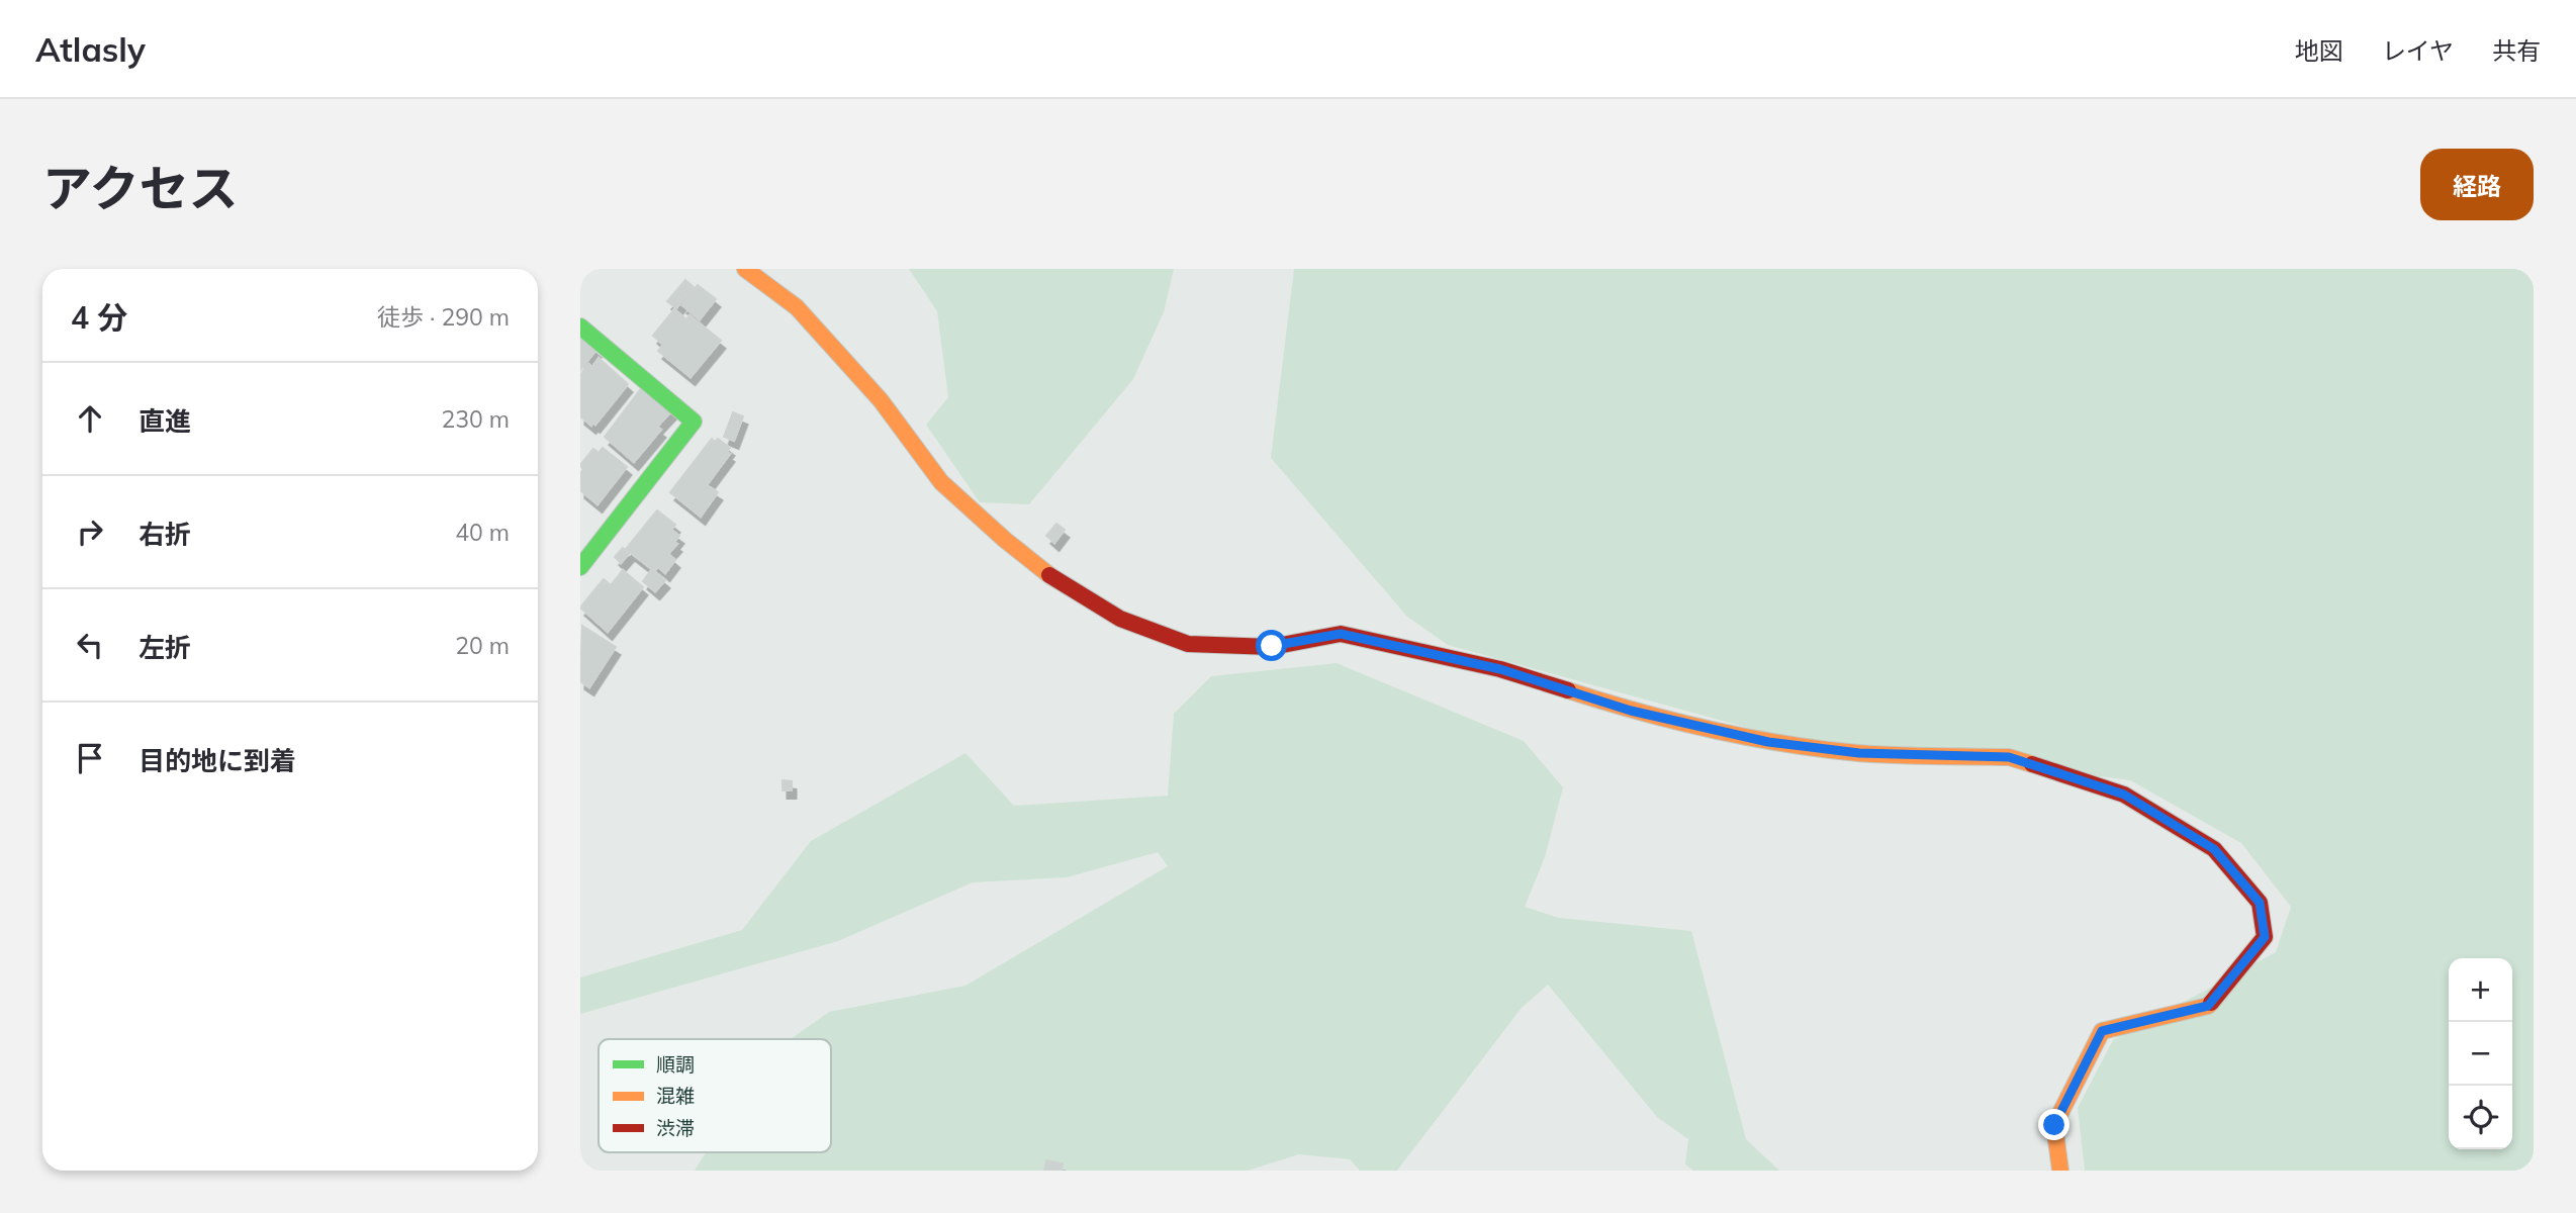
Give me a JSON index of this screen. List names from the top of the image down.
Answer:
{
  "legend": ["順調", "混雑", "渋滞"],
  "page": {
    "header": "Atlasly",
    "nav": ["地図", "レイヤ", "共有"],
    "title": "アクセス",
    "buttons": "経路",
    "heading": ["4 分", "徒歩 · 290 m"],
    "list": [
      ["直進", "230 m"],
      ["右折", "40 m"],
      ["左折", "20 m"],
      "目的地に到着"
    ],
    "map_buttons": ["+", "−"]
  }
}
